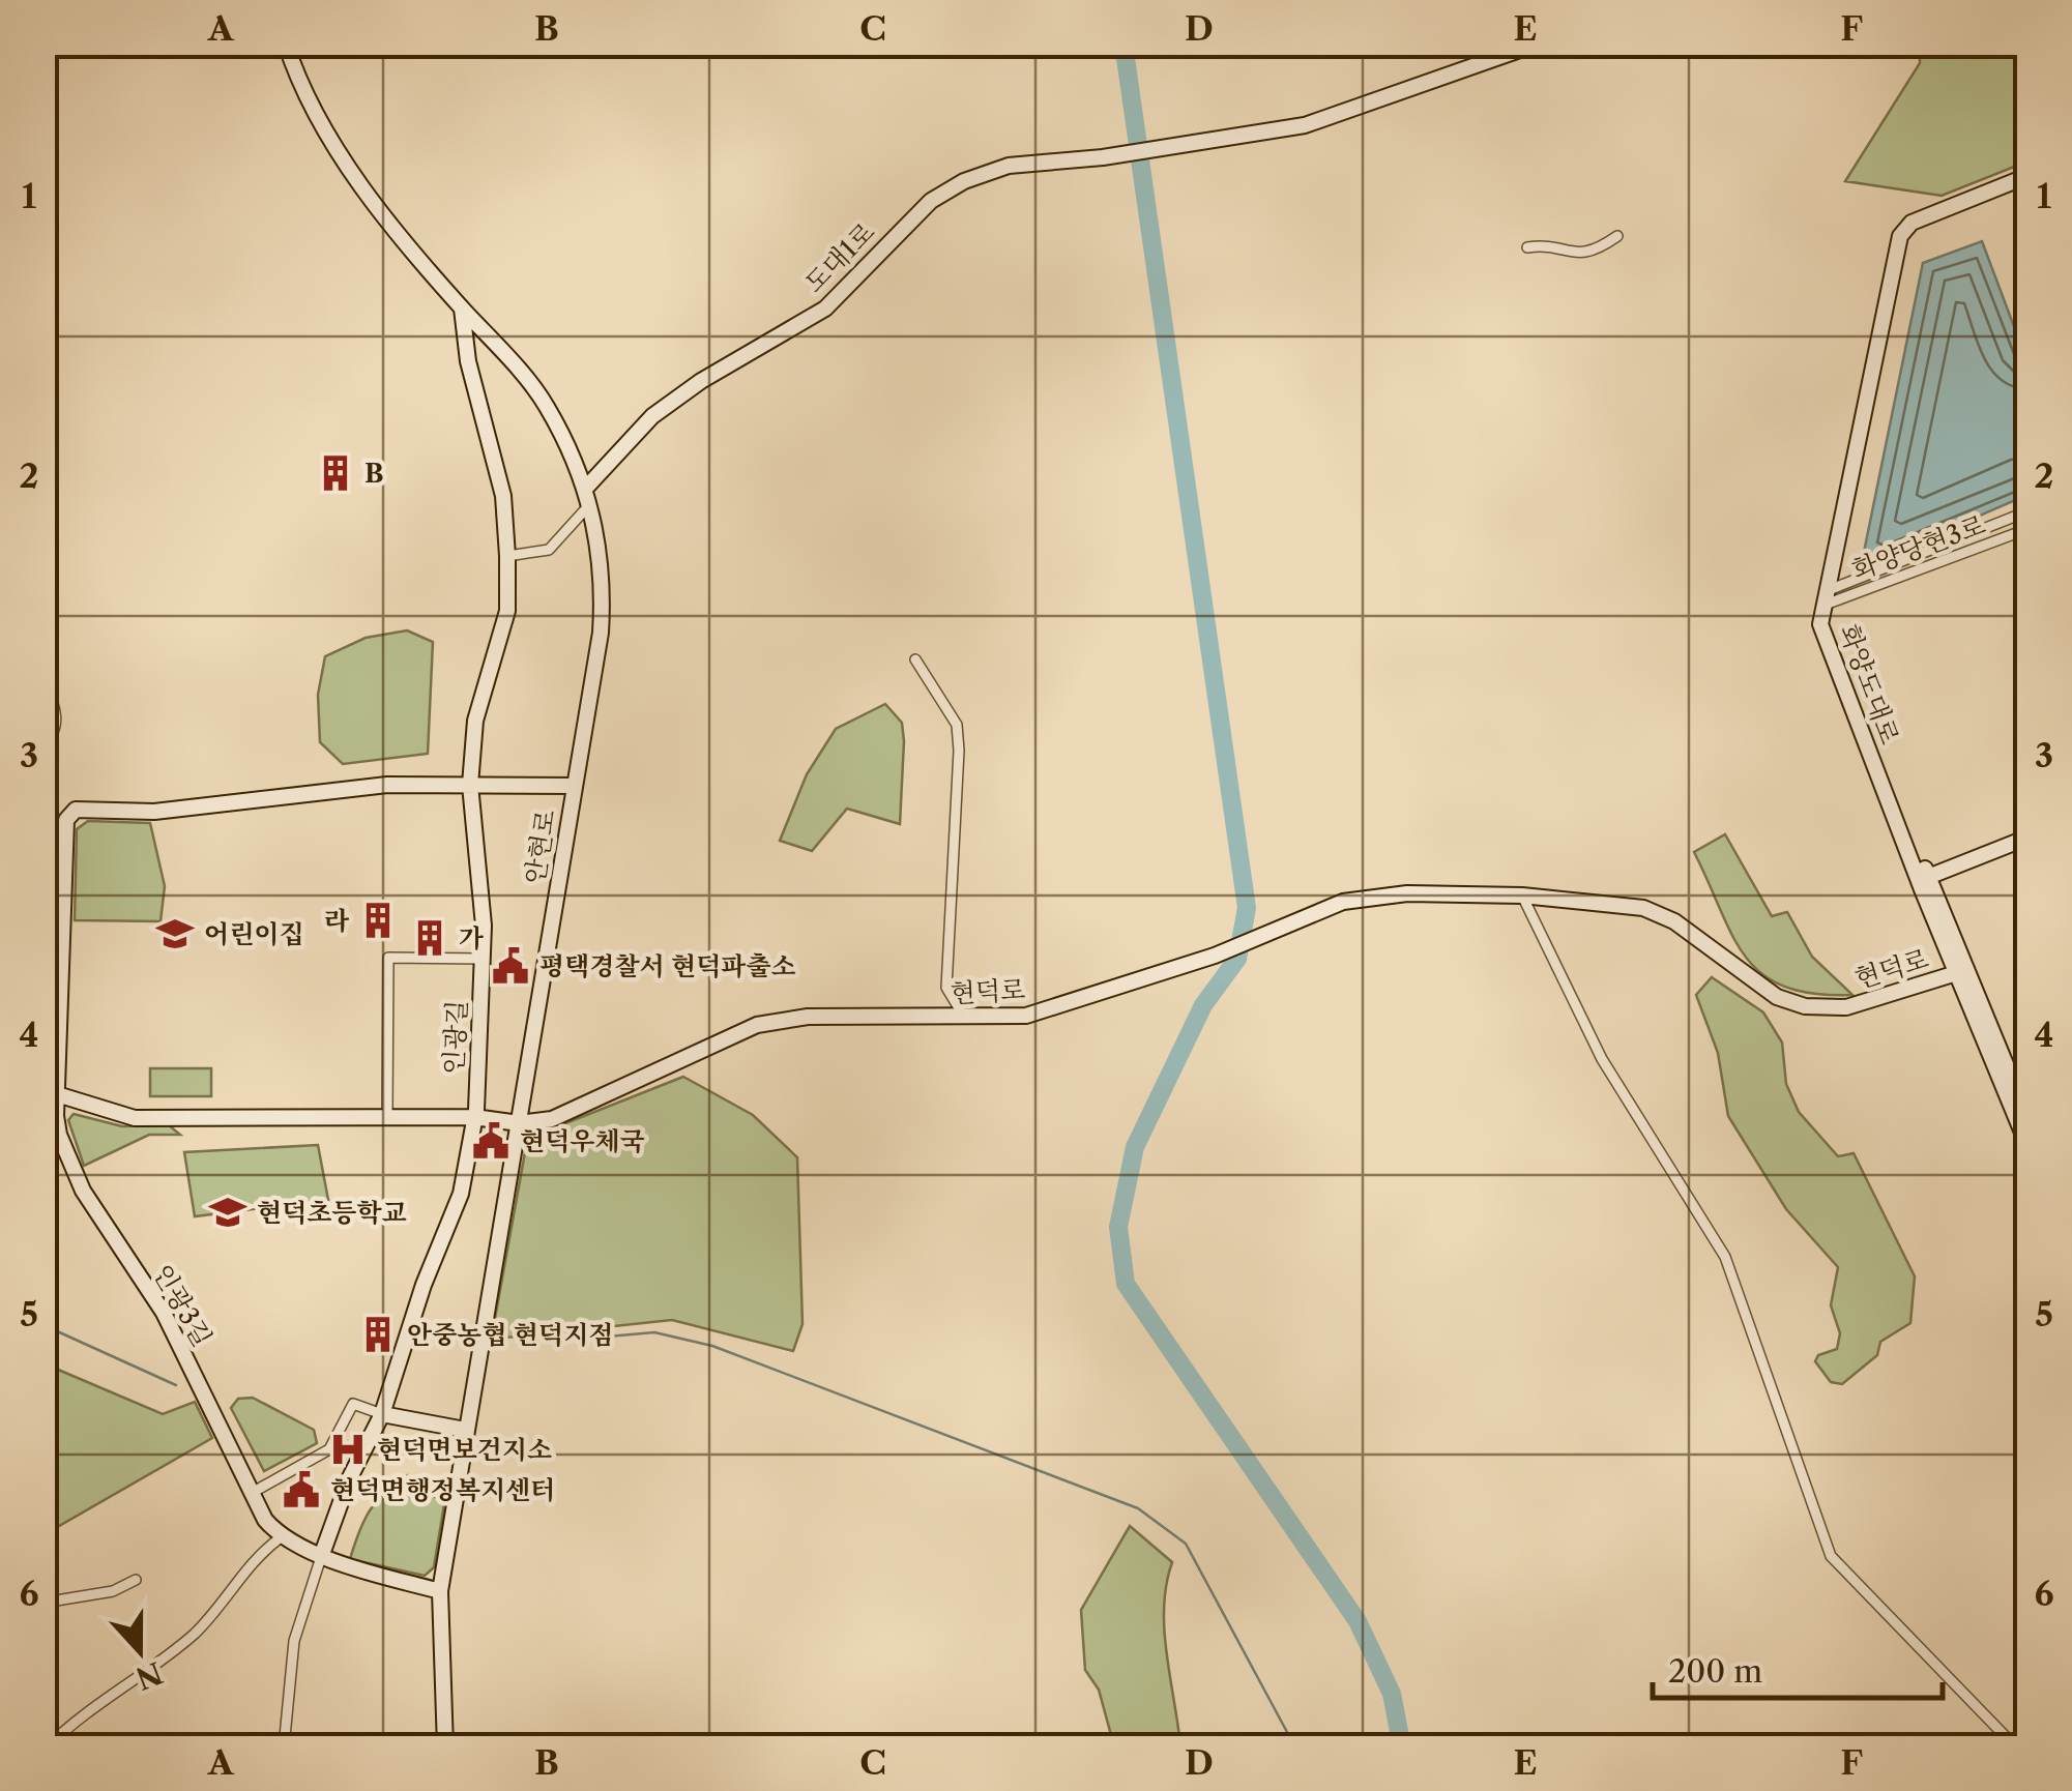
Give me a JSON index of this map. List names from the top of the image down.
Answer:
{
  "streets": {
    "street": [
      "도대1로",
      "화양당현3로",
      "화양도대로",
      "안현로",
      "현덕로",
      "인광길",
      "인광3길"
    ]
  },
  "crossings": [
    ["도대1로", "안현로"],
    ["화양당현3로", "화양도대로"],
    ["화양도대로", "현덕로"],
    ["안현로", "현덕로"],
    ["안현로", "인광길"],
    ["현덕로", "인광길"],
    ["현덕로", "인광3길"],
    ["인광길", "인광3길"]
  ],
  "places": {
    "building": [
      "B",
      "라",
      "가",
      "안중농협 현덕지점"
    ],
    "school or university": ["어린이집", "현덕초등학교"],
    "public building": ["평택경찰서 현덕파출소", "현덕우체국", "현덕면행정복지센터"],
    "hospital": ["현덕면보건지소"]
  },
  "scale_bar": "200 m",
  "north": "bottom",
  "grid": {
    "columns": [
      "A",
      "B",
      "C",
      "D",
      "E",
      "F"
    ],
    "rows": [
      "1",
      "2",
      "3",
      "4",
      "5",
      "6"
    ]
  }
}
